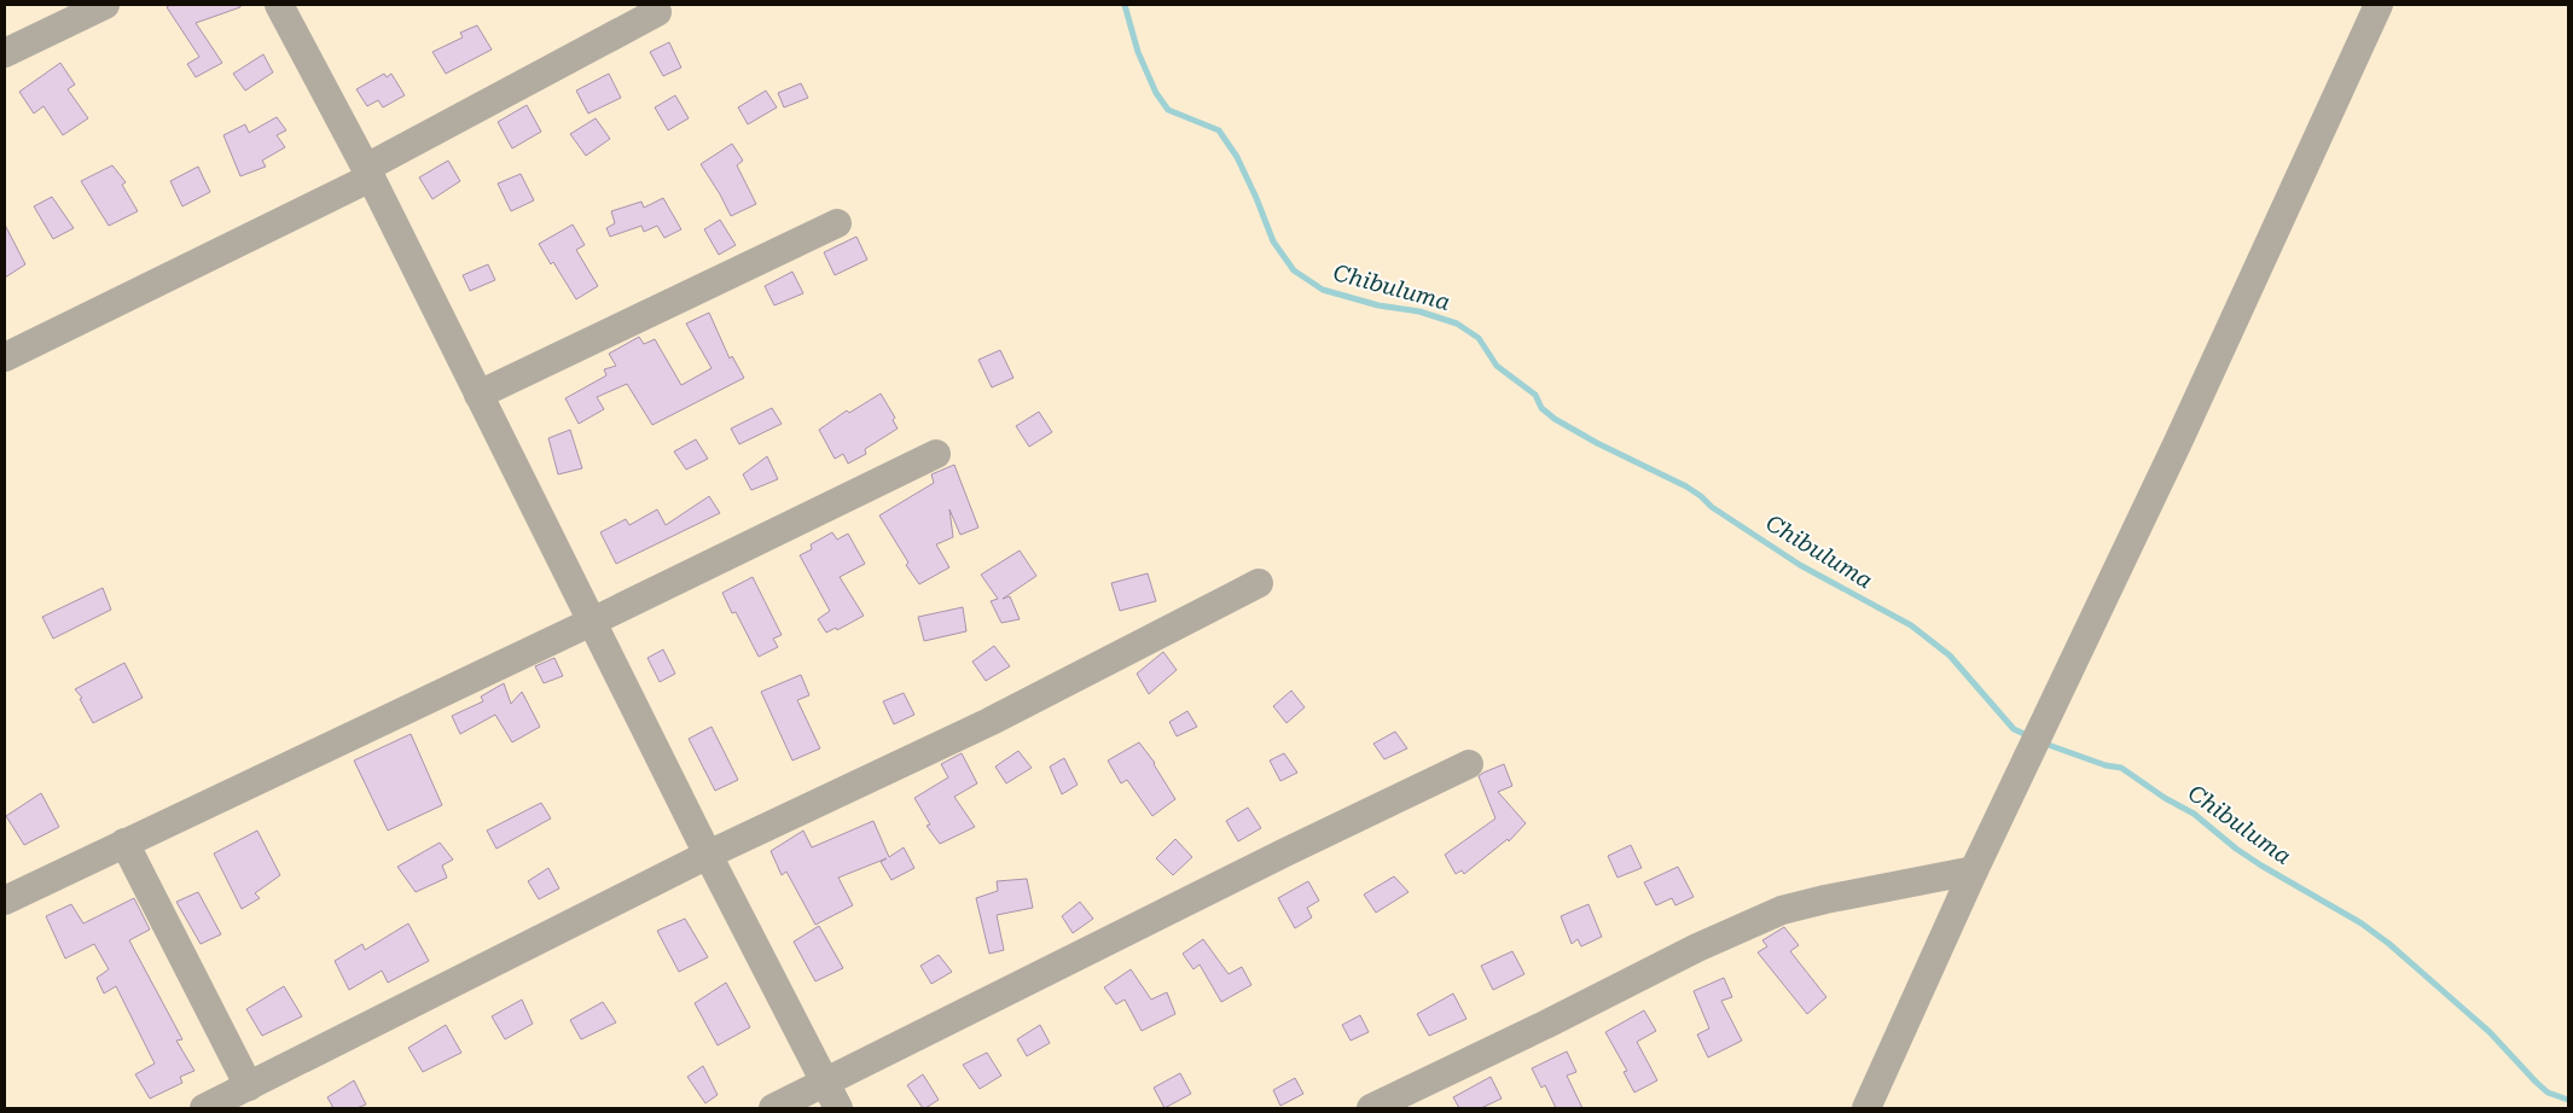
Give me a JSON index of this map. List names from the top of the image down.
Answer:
{
  "water": ["Chibuluma"]
}
